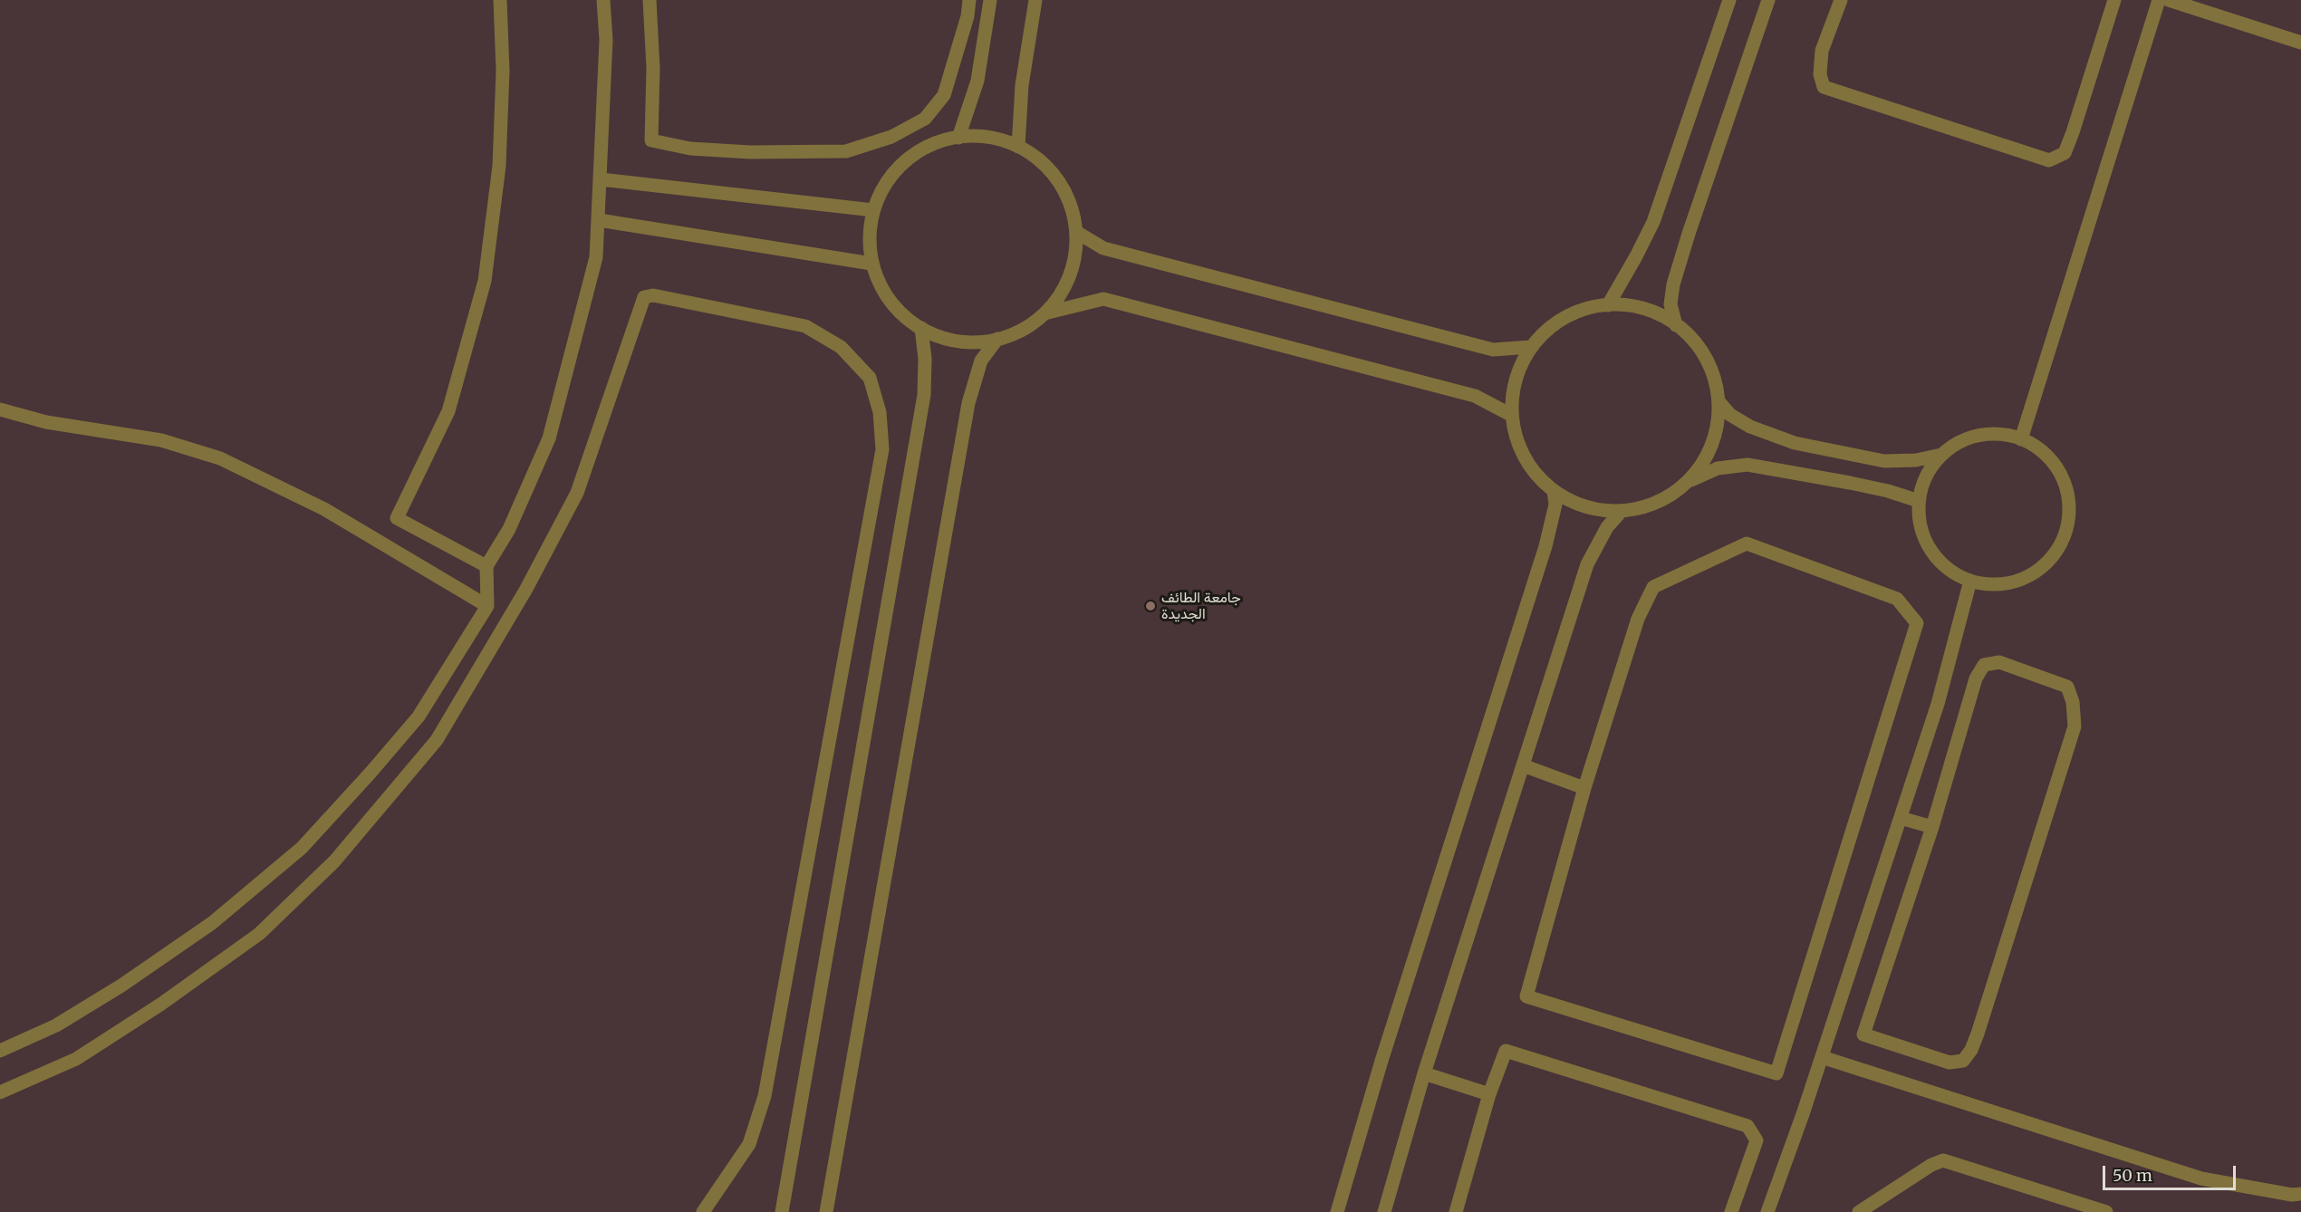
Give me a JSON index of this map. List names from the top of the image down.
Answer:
{
  "places": ["جامعة الطائف الجديدة"],
  "scale_bar": "50 m"
}
